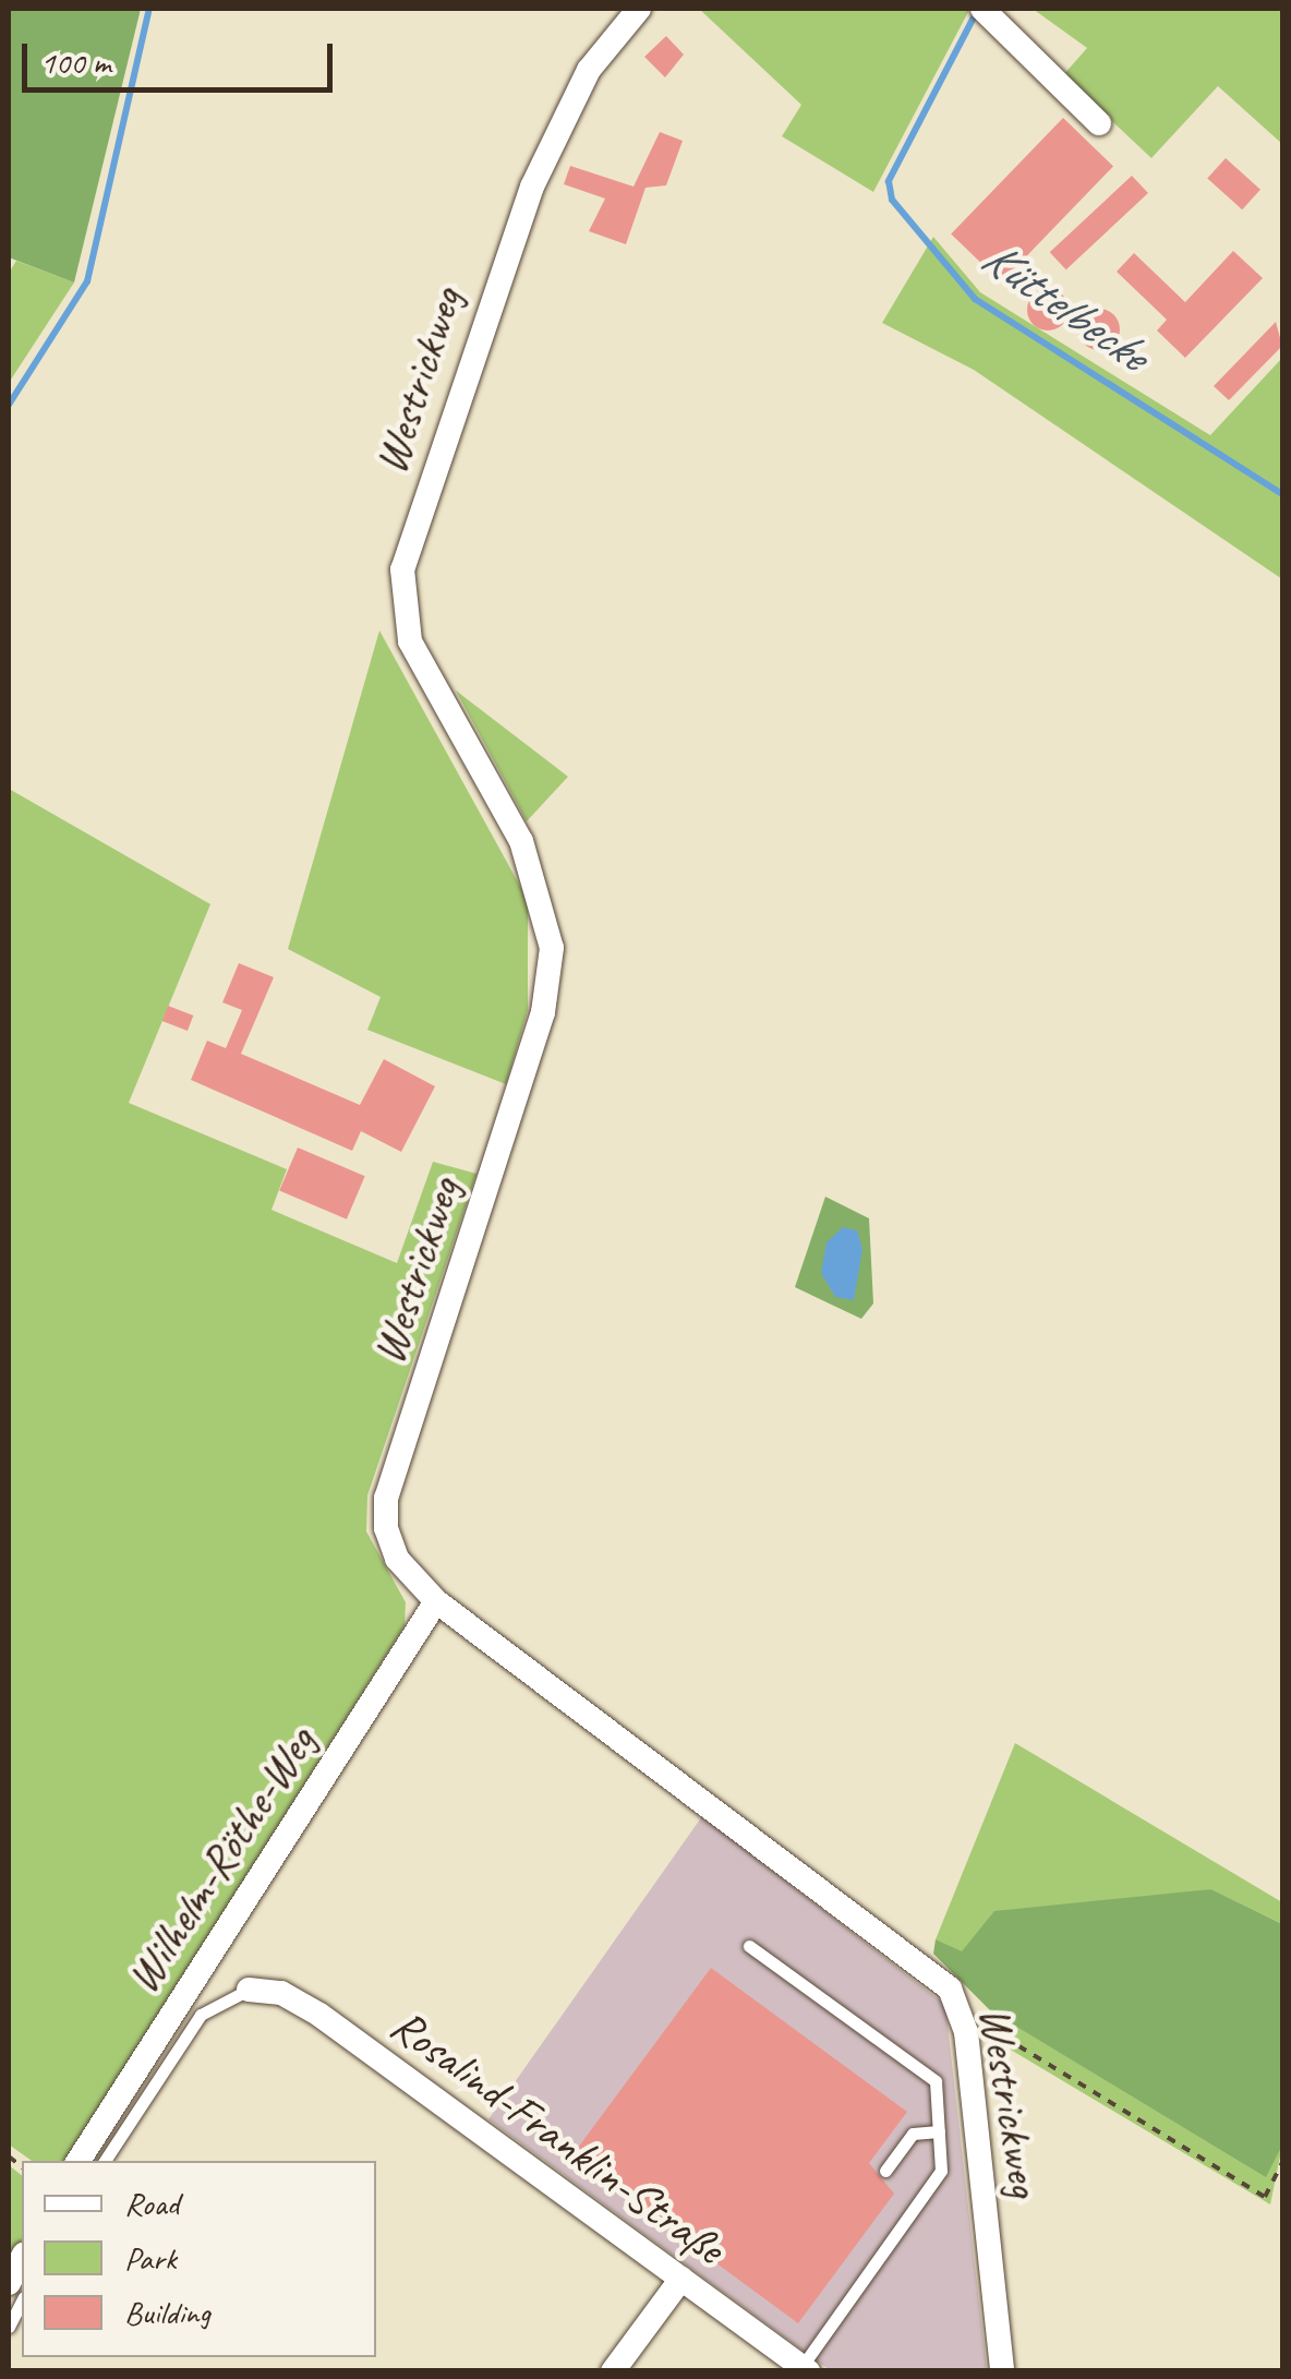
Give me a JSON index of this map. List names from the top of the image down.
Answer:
{
  "streets": {
    "street": ["Westrickweg", "Wilhelm-Röthe-Weg", "Rosalind-Franklin-Straße"]
  },
  "crossings": [
    ["Westrickweg", "Wilhelm-Röthe-Weg"]
  ],
  "water": ["Küttelbecke"],
  "legend": ["Road", "Park", "Building"],
  "scale_bar": "100 m"
}
